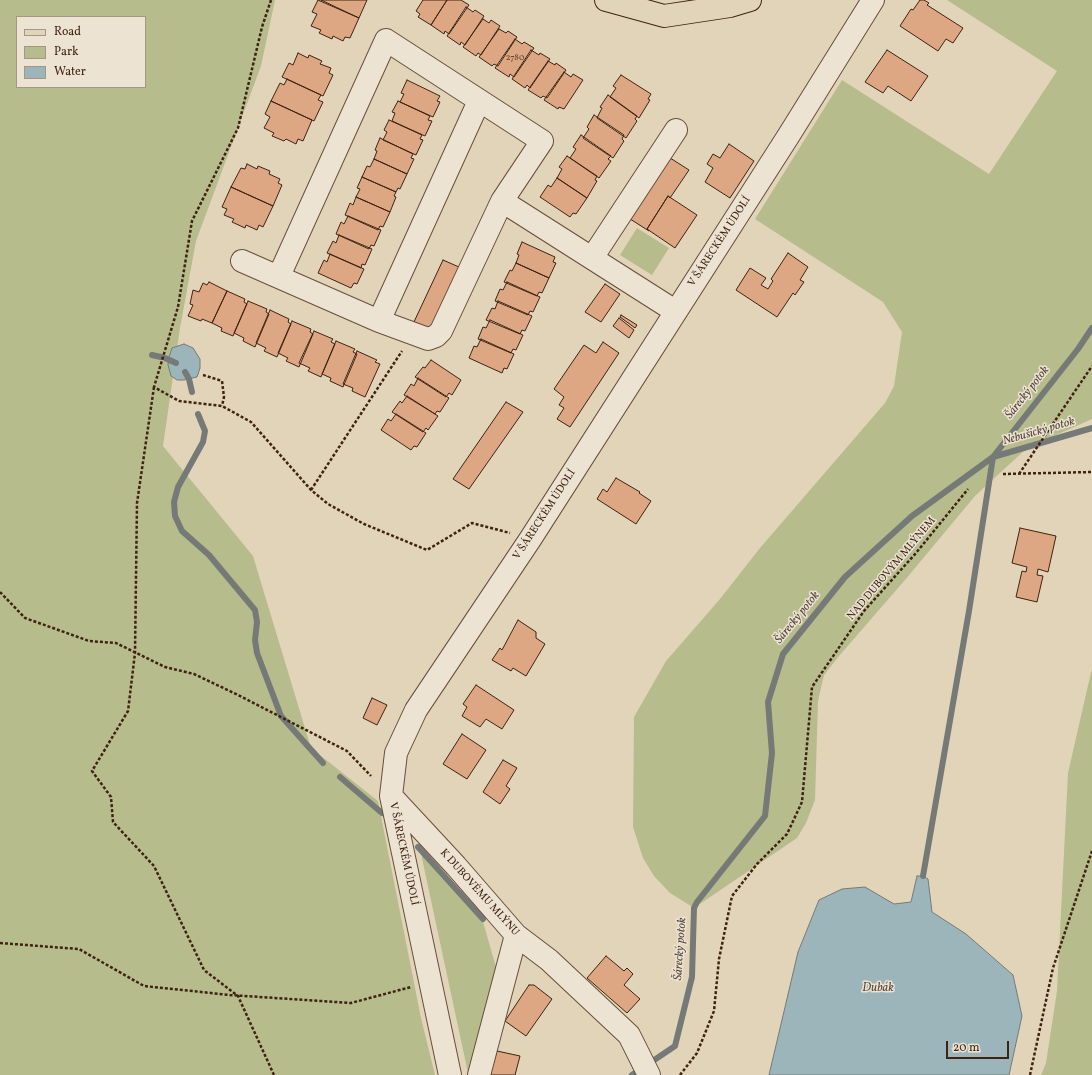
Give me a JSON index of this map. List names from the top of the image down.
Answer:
{
  "streets": {
    "street": ["V ŠÁRECKÉM ÚDOLÍ", "K DUBOVÉMU MLÝNU"],
    "path": ["NAD DUBOVÝM MLÝNEM"]
  },
  "crossings": [
    ["V ŠÁRECKÉM ÚDOLÍ", "K DUBOVÉMU MLÝNU"]
  ],
  "water": ["Šárecký potok", "Nebušický potok", "Dubák"],
  "house_numbers": ["2780"],
  "legend": ["Road", "Park", "Water"],
  "scale_bar": "20 m"
}
